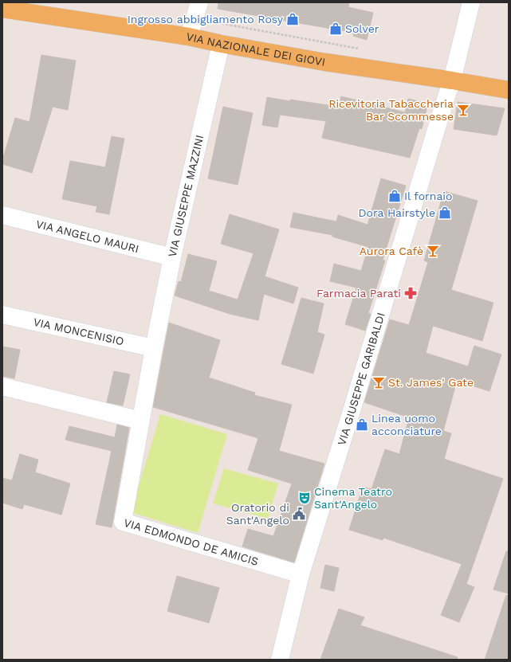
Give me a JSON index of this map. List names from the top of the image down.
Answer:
{
  "streets": {
    "main road": ["VIA NAZIONALE DEI GIOVI"],
    "street": [
      "VIA GIUSEPPE MAZZINI",
      "VIA ANGELO MAURI",
      "VIA MONCENISIO",
      "VIA GIUSEPPE GARIBALDI",
      "VIA EDMONDO DE AMICIS"
    ]
  },
  "crossings": [
    ["VIA NAZIONALE DEI GIOVI", "VIA GIUSEPPE MAZZINI"],
    ["VIA NAZIONALE DEI GIOVI", "VIA GIUSEPPE GARIBALDI"],
    ["VIA GIUSEPPE MAZZINI", "VIA ANGELO MAURI"],
    ["VIA GIUSEPPE MAZZINI", "VIA MONCENISIO"],
    ["VIA GIUSEPPE MAZZINI", "VIA EDMONDO DE AMICIS"],
    ["VIA MONCENISIO", "VIA EDMONDO DE AMICIS"],
    ["VIA GIUSEPPE GARIBALDI", "VIA EDMONDO DE AMICIS"]
  ],
  "places": {
    "shop": [
      "Ingrosso abbigliamento Rosy",
      "Solver",
      "Il fornaio",
      "Dora Hairstyle",
      "Linea uomo acconciature"
    ],
    "bar": ["Ricevitoria Tabaccheria Bar Scommesse", "Aurora Cafè", "St. James' Gate"],
    "pharmacy": ["Farmacia Parati"],
    "theatre": ["Cinema Teatro Sant'Angelo"],
    "public building": ["Oratorio di Sant'Angelo"]
  }
}
